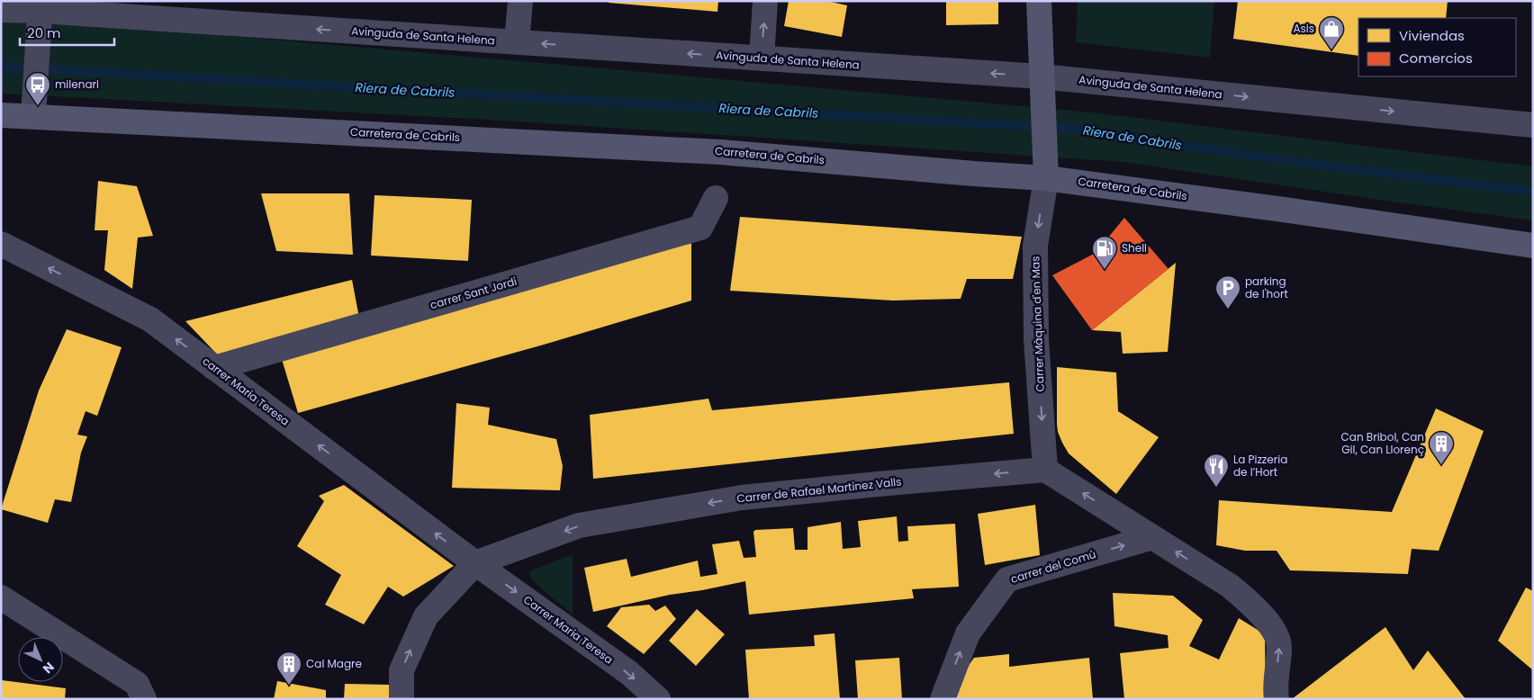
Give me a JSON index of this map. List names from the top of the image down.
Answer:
{
  "streets": {
    "street": [
      "Avinguda de Santa Helena",
      "Carretera de Cabrils",
      "carrer Sant Jordi",
      "Carrer Màquina d'en Mas",
      "carrer Maria Teresa",
      "Carrer de Rafael Martinez Valls",
      "carrer del Comú",
      "Carrer Maria Teresa"
    ]
  },
  "crossings": [
    ["Carretera de Cabrils", "Carrer Màquina d'en Mas"],
    ["carrer Sant Jordi", "carrer Maria Teresa"],
    ["Carrer Màquina d'en Mas", "Carrer de Rafael Martinez Valls"],
    ["carrer Maria Teresa", "Carrer de Rafael Martinez Valls"],
    ["carrer Maria Teresa", "Carrer Maria Teresa"],
    ["Carrer de Rafael Martinez Valls", "Carrer Maria Teresa"]
  ],
  "one_way": [
    "Carrer Màquina d'en Mas",
    "carrer Maria Teresa",
    "Carrer de Rafael Martinez Valls",
    "carrer del Comú",
    "Carrer Maria Teresa"
  ],
  "water": ["Riera de Cabrils"],
  "places": {
    "shop": ["Asis"],
    "bus stop": ["milenari"],
    "fuel station": ["Shell"],
    "parking": ["parking de l'hort"],
    "building": ["Can Bribol, Can Gil, Can Llorenç", "Cal Magre"],
    "restaurant": ["La Pizzeria de l’Hort"]
  },
  "legend": ["Viviendas", "Comercios"],
  "scale_bar": "20 m",
  "north": "bottom right"
}
